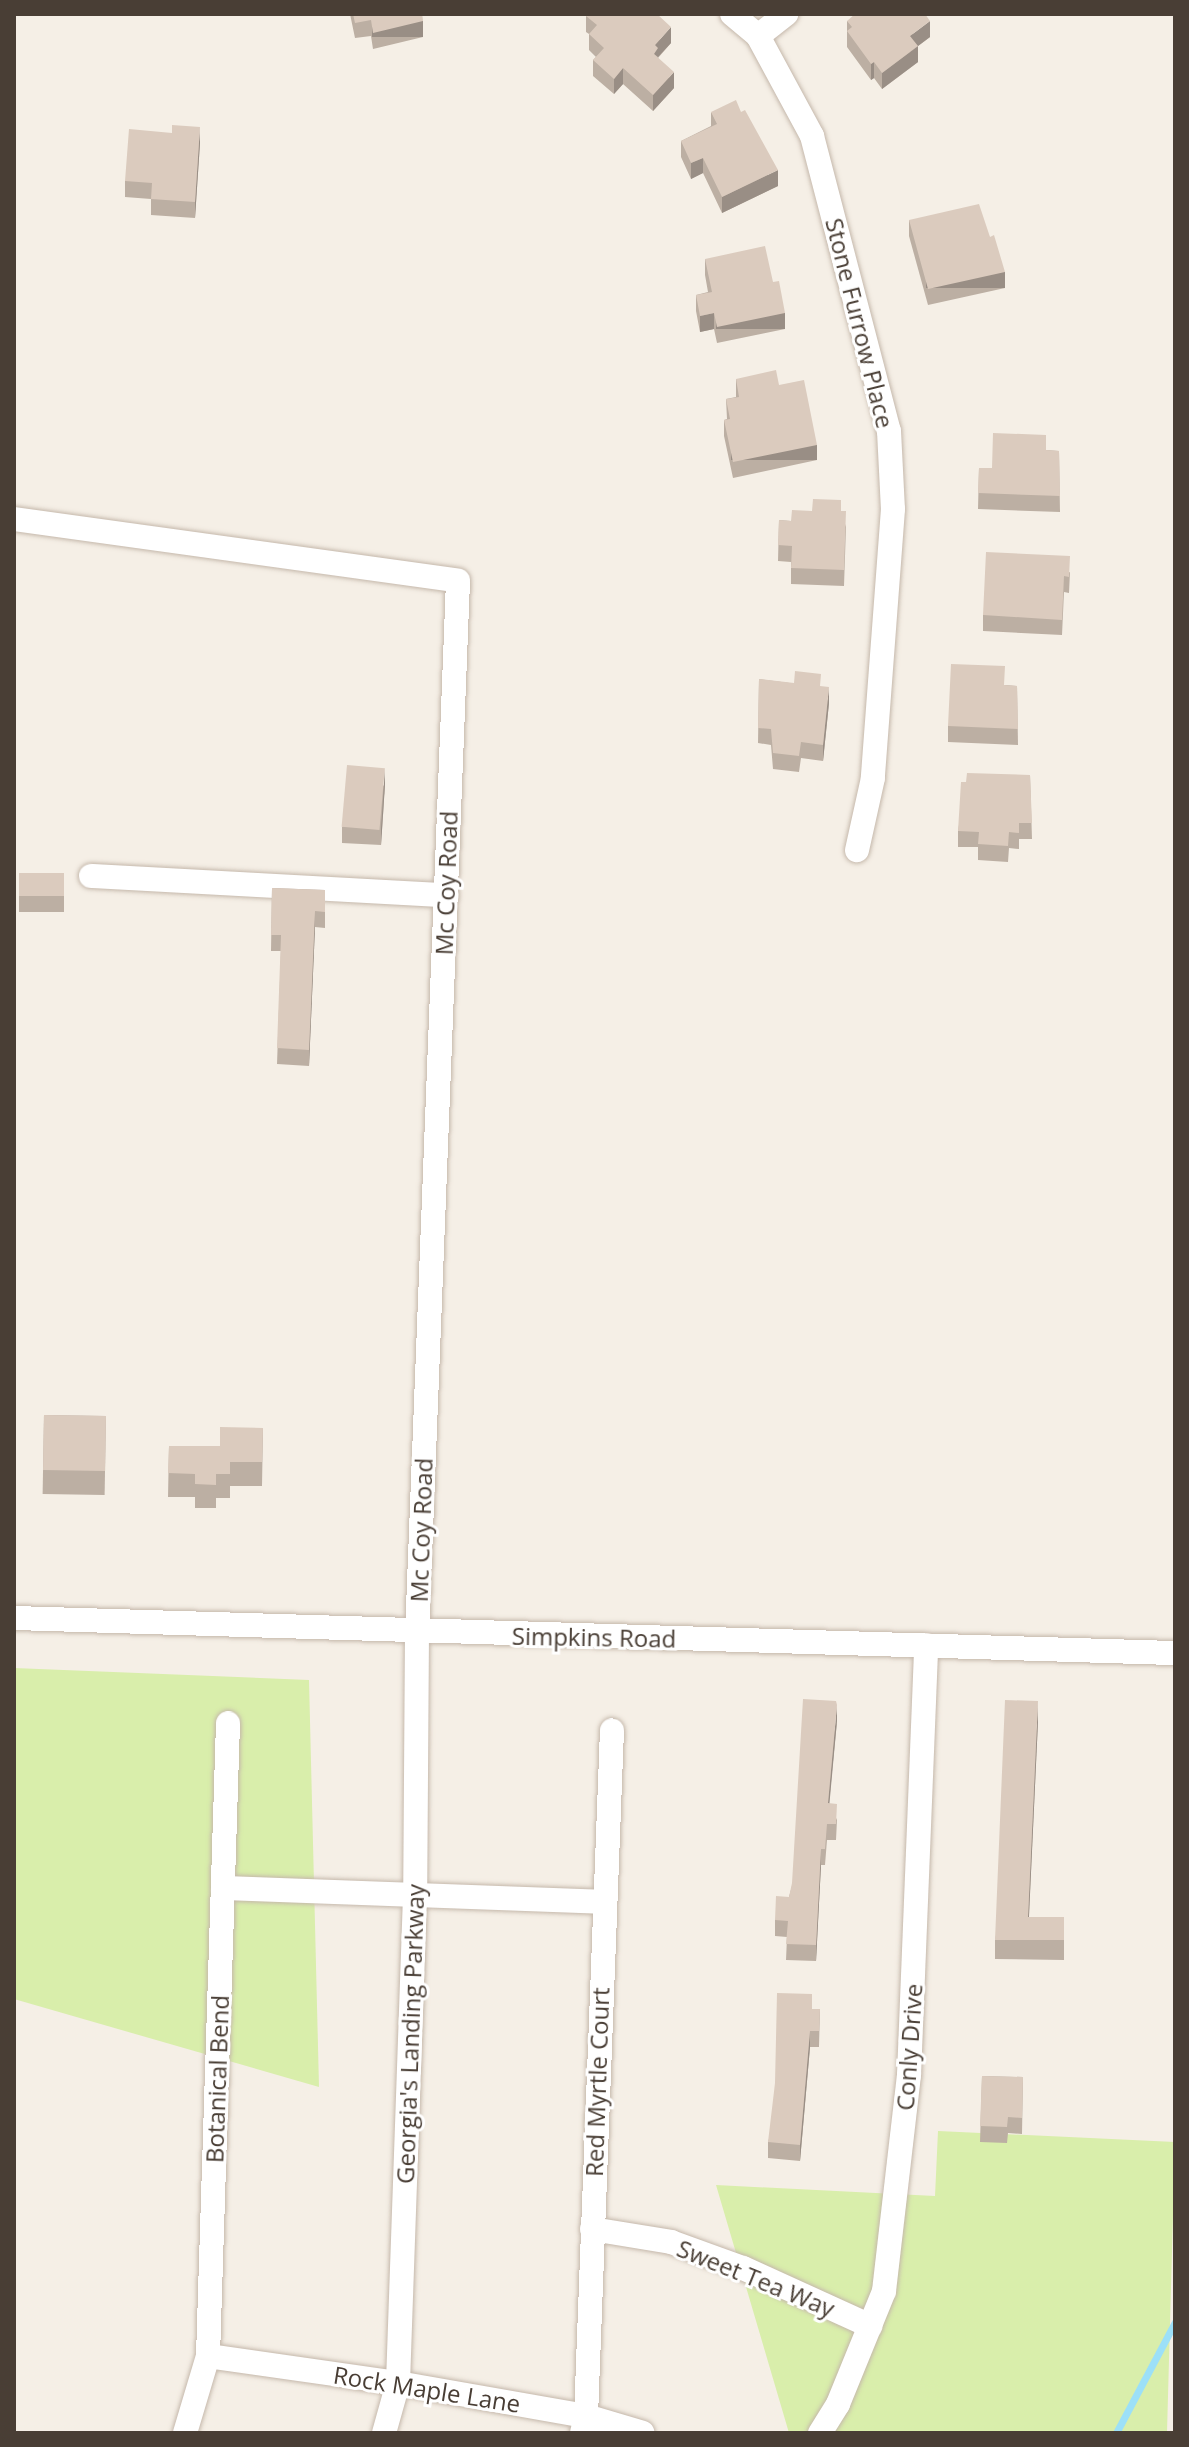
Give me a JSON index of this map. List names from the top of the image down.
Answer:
{
  "streets": {
    "street": [
      "Stone Furrow Place",
      "Mc Coy Road",
      "Simpkins Road",
      "Georgia's Landing Parkway",
      "Conly Drive",
      "Botanical Bend",
      "Red Myrtle Court",
      "Sweet Tea Way",
      "Rock Maple Lane"
    ]
  },
  "crossings": [
    ["Mc Coy Road", "Simpkins Road"],
    ["Mc Coy Road", "Georgia's Landing Parkway"],
    ["Simpkins Road", "Georgia's Landing Parkway"],
    ["Simpkins Road", "Conly Drive"],
    ["Georgia's Landing Parkway", "Rock Maple Lane"],
    ["Conly Drive", "Sweet Tea Way"],
    ["Botanical Bend", "Rock Maple Lane"],
    ["Red Myrtle Court", "Sweet Tea Way"],
    ["Red Myrtle Court", "Rock Maple Lane"]
  ]
}
